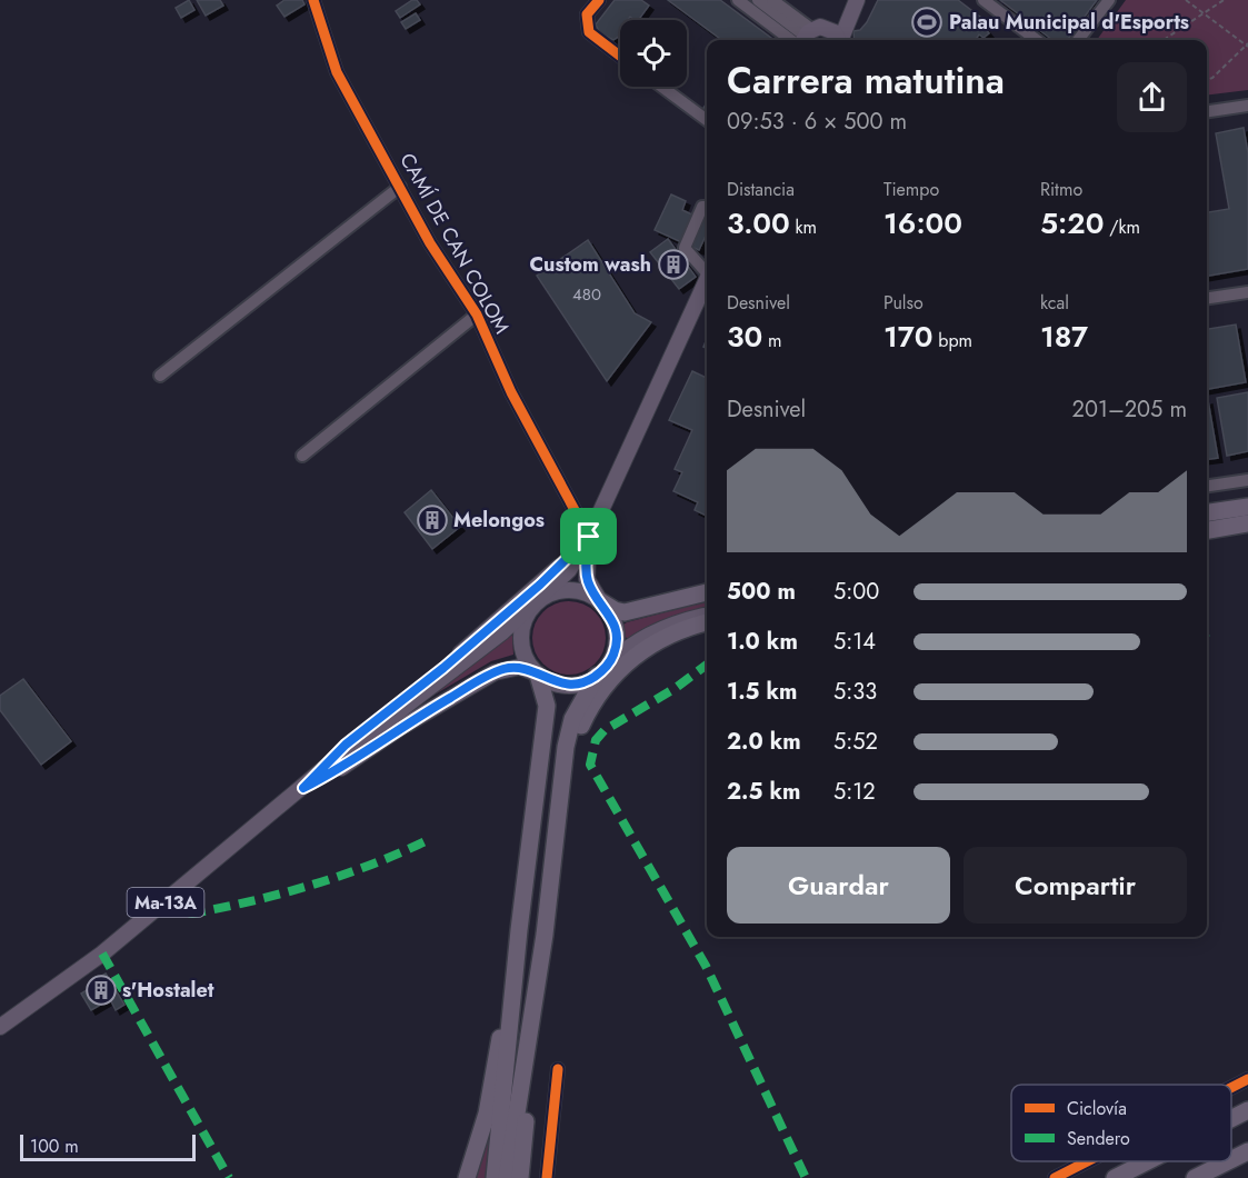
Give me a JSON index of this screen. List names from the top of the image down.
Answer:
{
  "streets": {
    "highway": ["Ma-13A"],
    "street": ["CAMÍ DE CAN COLOM"]
  },
  "places": {
    "sports": ["Palau Municipal d'Esports"],
    "building": ["Custom wash", "Melongos", "s'Hostalet"]
  },
  "house_numbers": ["480"],
  "legend": ["Ciclovía", "Sendero"],
  "scale_bar": "100 m",
  "page": {
    "heading": ["Carrera matutina", "09:53 · 6 × 500 m"],
    "stats": [
      ["Distancia", "3.00 km"],
      ["Tiempo", "16:00"],
      ["Ritmo", "5:20 /km"],
      ["Desnivel", "30 m"],
      ["Pulso", "170 bpm"],
      ["kcal", "187"]
    ],
    "chart": ["Desnivel", "201–205 m"],
    "list": [
      {
        "name": "500 m",
        "note": "5:00"
      },
      {
        "name": "1.0 km",
        "note": "5:14"
      },
      {
        "name": "1.5 km",
        "note": "5:33"
      },
      {
        "name": "2.0 km",
        "note": "5:52"
      },
      {
        "name": "2.5 km",
        "note": "5:12"
      }
    ],
    "buttons": ["Guardar", "Compartir"],
    "scale": "100 m"
  }
}
